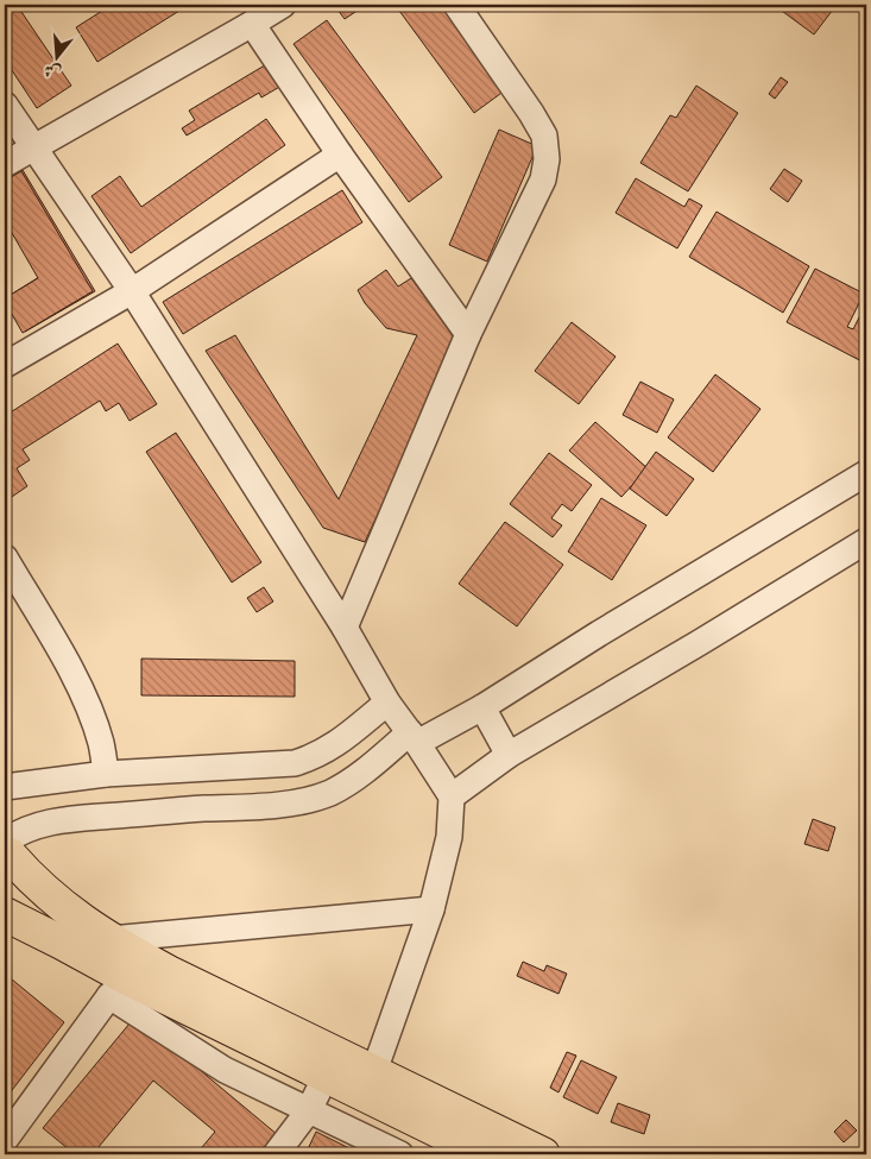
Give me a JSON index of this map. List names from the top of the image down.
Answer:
{
  "north": "bottom"
}
